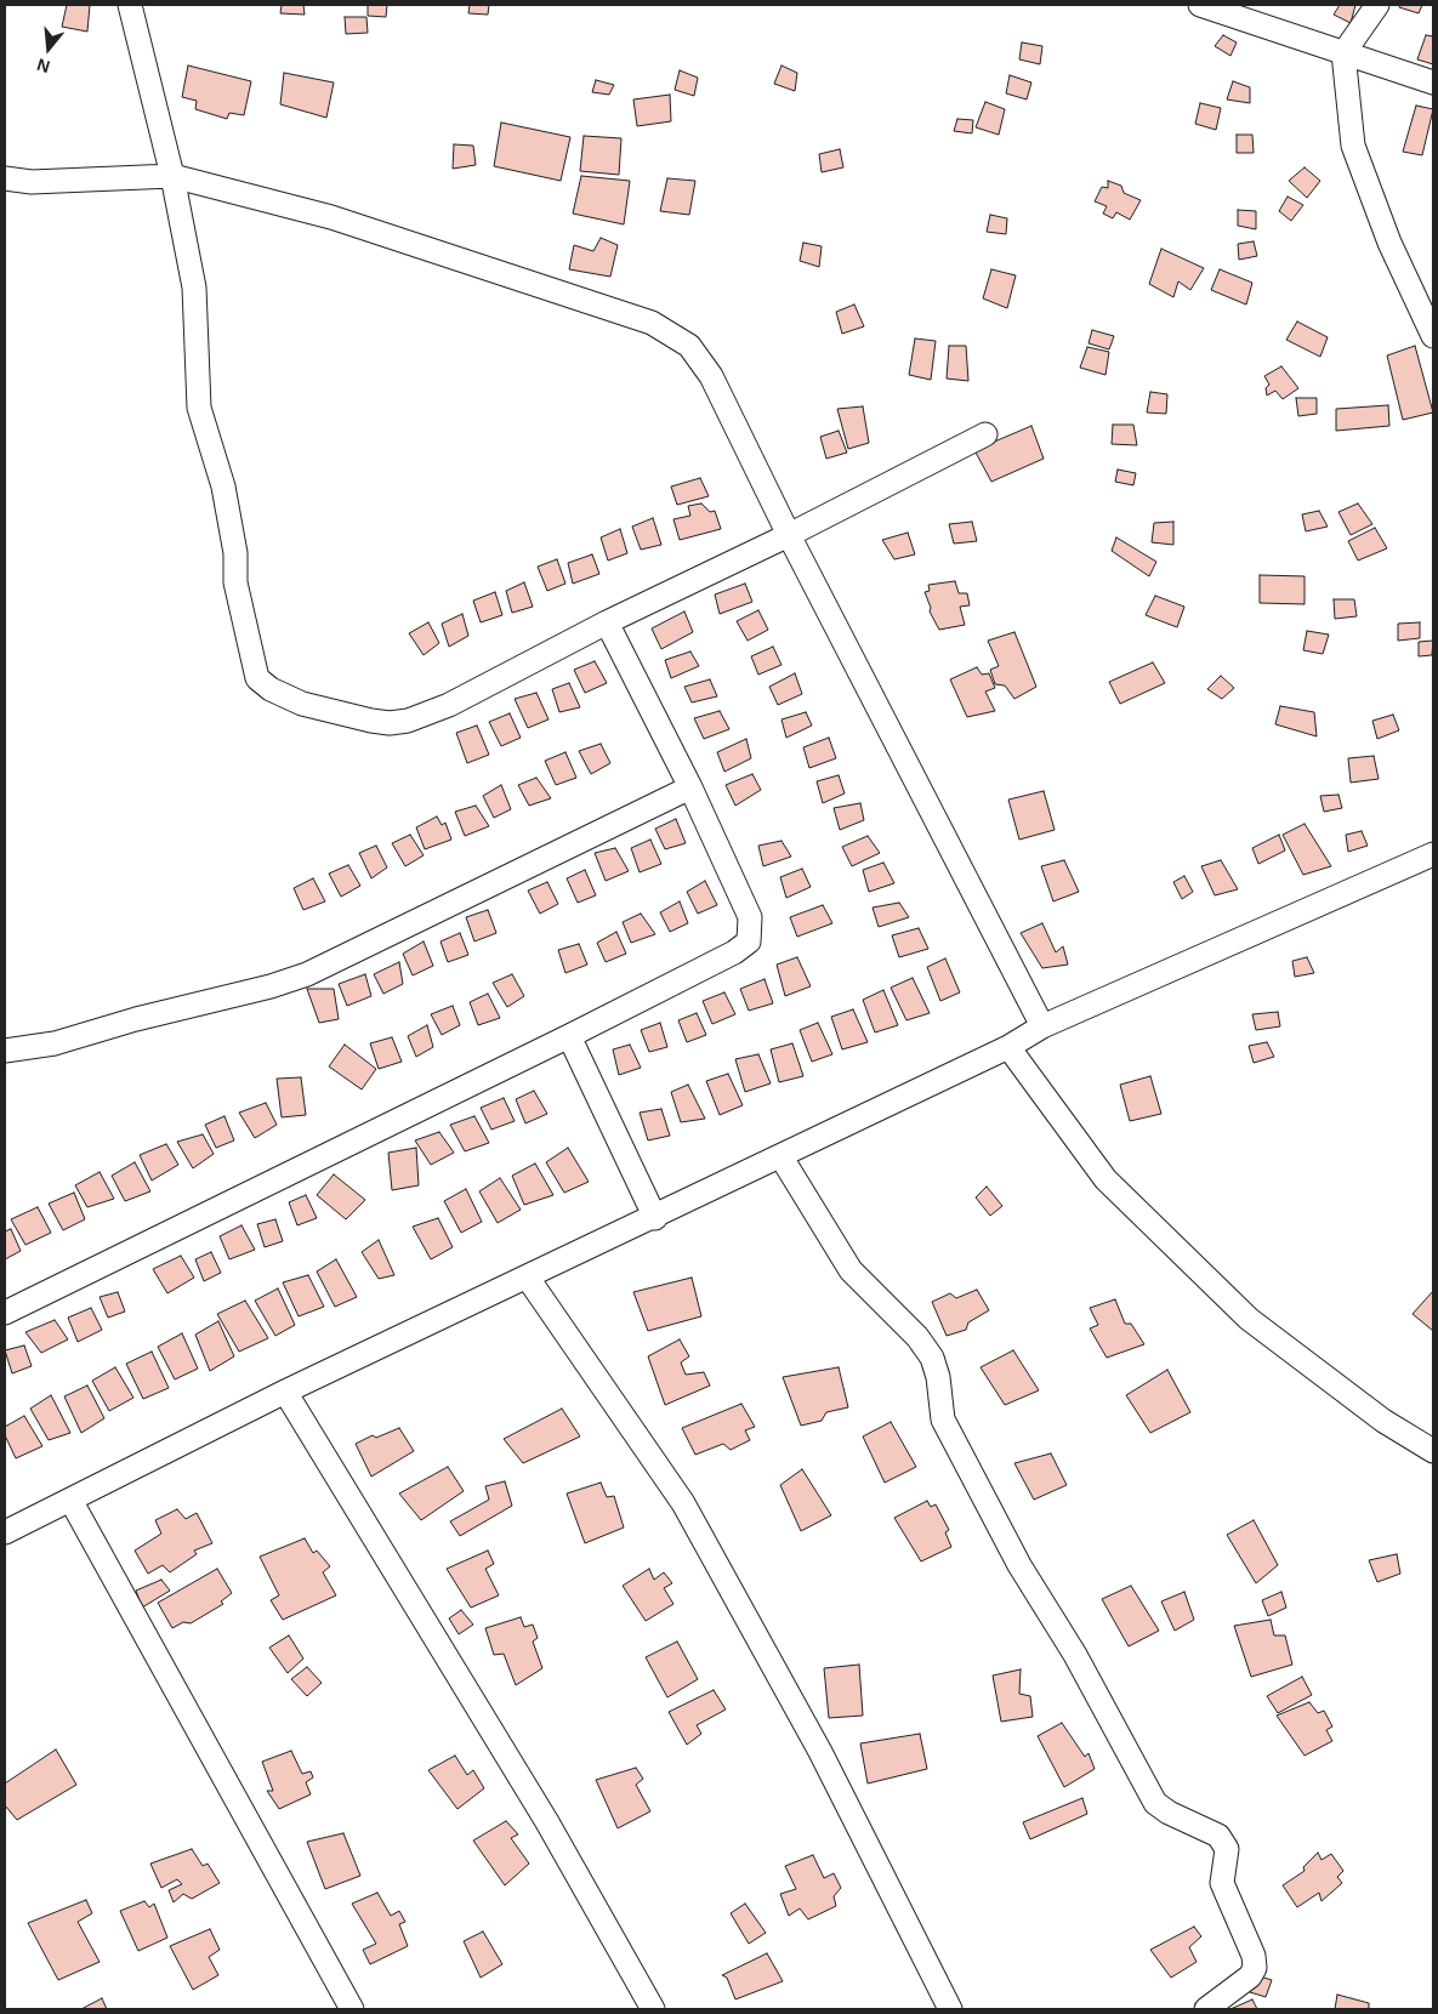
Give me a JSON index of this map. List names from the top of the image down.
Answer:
{
  "north": "bottom"
}
